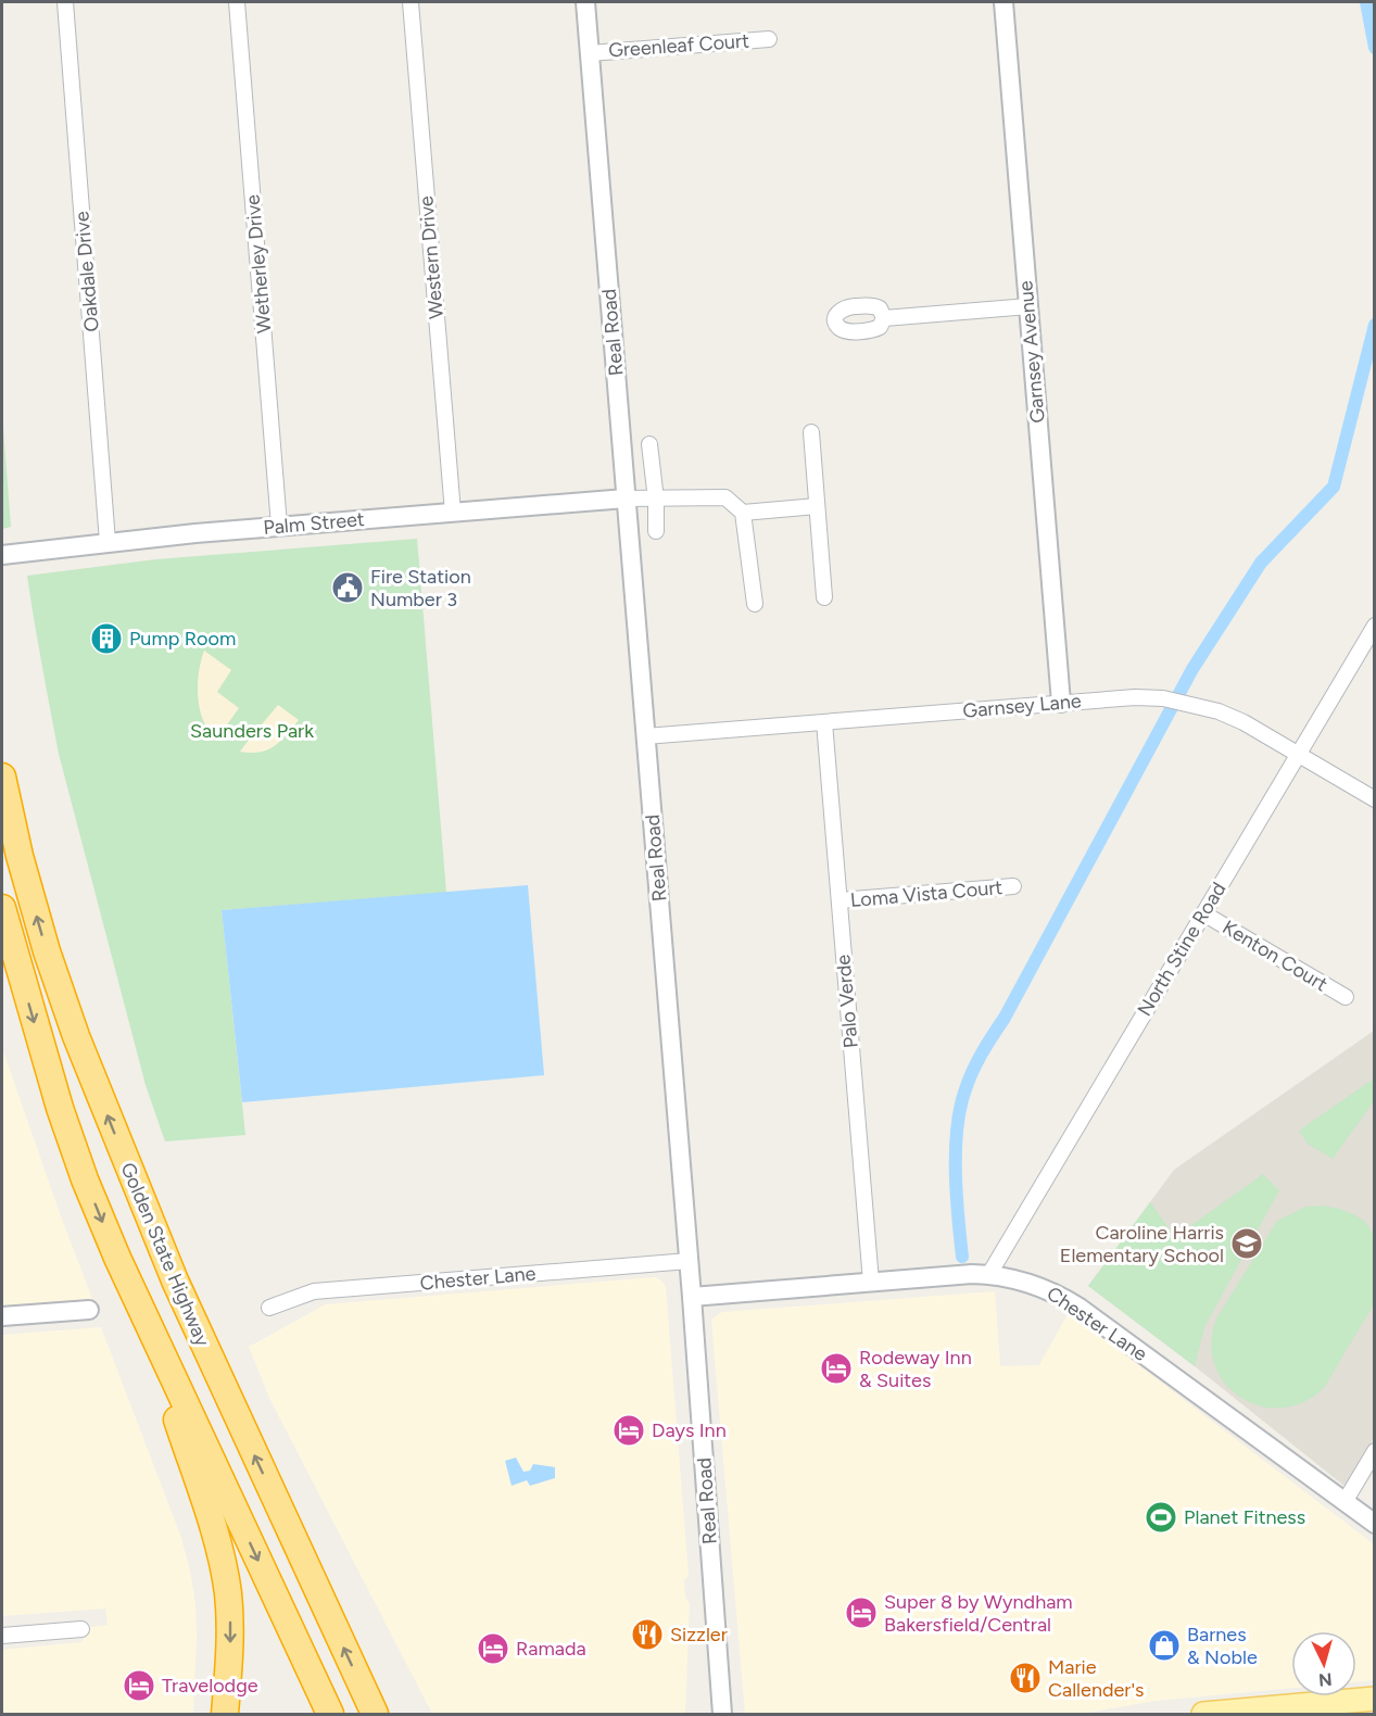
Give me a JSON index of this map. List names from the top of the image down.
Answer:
{
  "streets": {
    "highway": ["Golden State Highway"],
    "street": [
      "Greenleaf Court",
      "Western Drive",
      "Wetherley Drive",
      "Oakdale Drive",
      "Real Road",
      "Garnsey Avenue",
      "Palm Street",
      "Garnsey Lane",
      "Loma Vista Court",
      "North Stine Road",
      "Kenton Court",
      "Palo Verde",
      "Chester Lane"
    ]
  },
  "crossings": [
    ["Greenleaf Court", "Real Road"],
    ["Western Drive", "Palm Street"],
    ["Wetherley Drive", "Palm Street"],
    ["Oakdale Drive", "Palm Street"],
    ["Real Road", "Palm Street"],
    ["Real Road", "Garnsey Lane"],
    ["Real Road", "Chester Lane"],
    ["Garnsey Avenue", "Garnsey Lane"],
    ["Garnsey Lane", "North Stine Road"],
    ["Garnsey Lane", "Palo Verde"],
    ["Loma Vista Court", "Palo Verde"],
    ["North Stine Road", "Kenton Court"],
    ["North Stine Road", "Chester Lane"],
    ["Palo Verde", "Chester Lane"]
  ],
  "parks": ["Saunders Park"],
  "places": {
    "public building": ["Fire Station Number 3"],
    "building": ["Pump Room"],
    "school or university": ["Caroline Harris Elementary School"],
    "hotel": [
      "Rodeway Inn & Suites",
      "Days Inn",
      "Super 8 by Wyndham Bakersfield/Central",
      "Ramada",
      "Travelodge"
    ],
    "sports": ["Planet Fitness"],
    "restaurant": ["Sizzler", "Marie Callender's"],
    "shop": ["Barnes & Noble"]
  },
  "north": "bottom"
}
